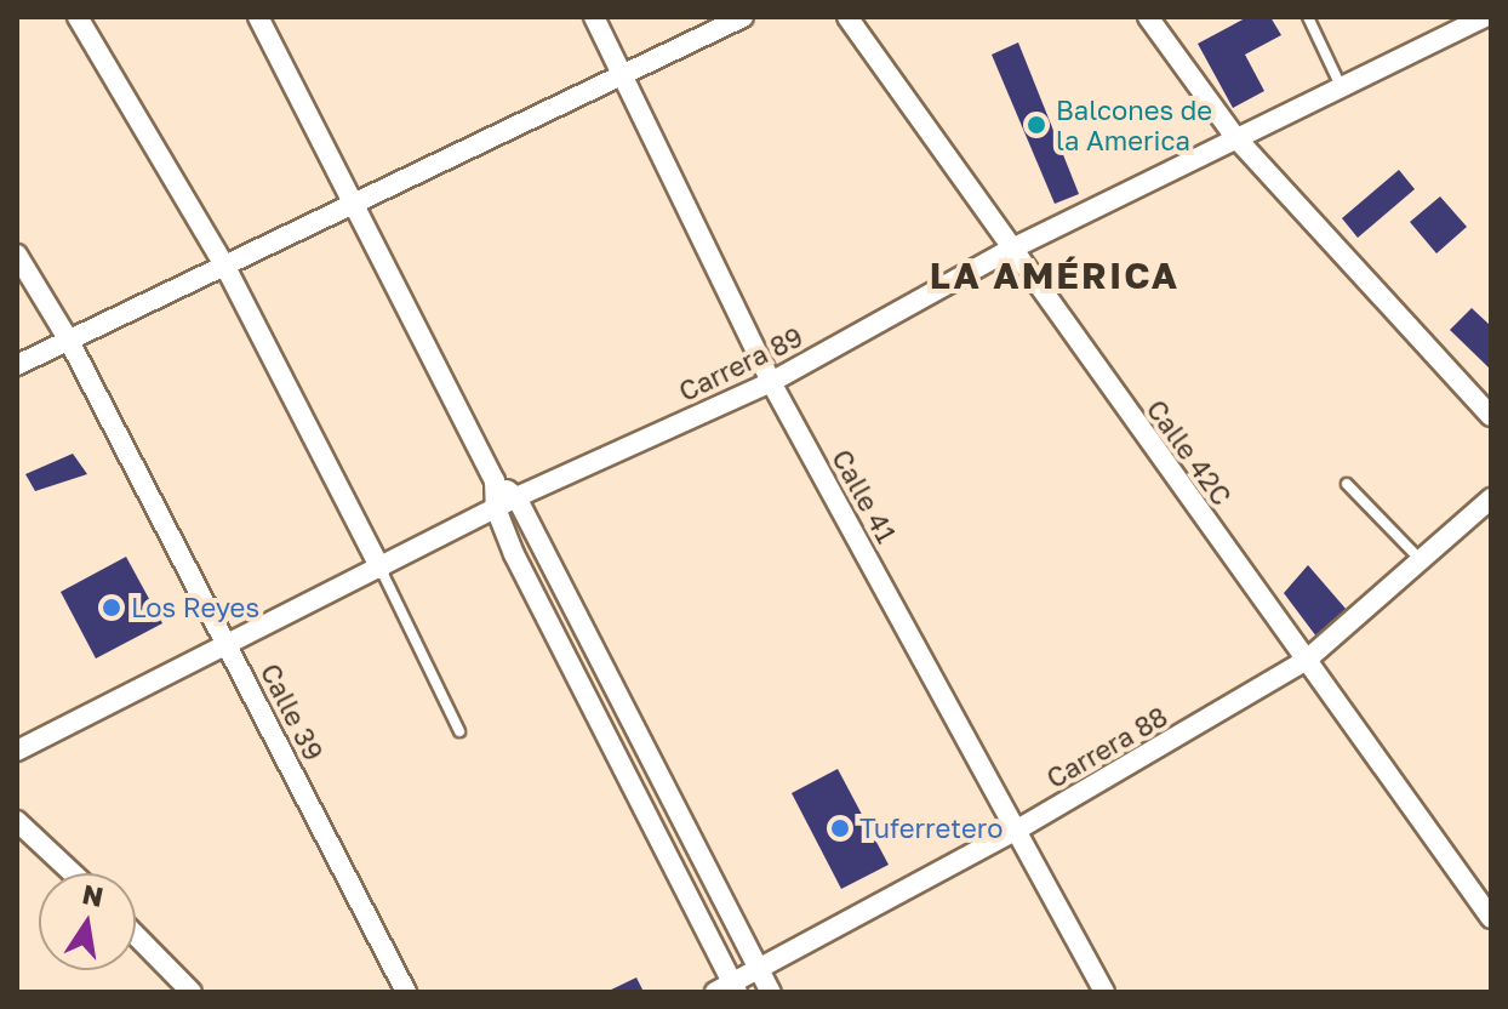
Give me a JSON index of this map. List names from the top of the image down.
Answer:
{
  "streets": {
    "street": [
      "Carrera 89",
      "Calle 42C",
      "Calle 41",
      "Calle 39",
      "Carrera 88"
    ]
  },
  "crossings": [
    ["Carrera 89", "Calle 42C"],
    ["Carrera 89", "Calle 41"],
    ["Carrera 89", "Calle 39"],
    ["Calle 42C", "Carrera 88"],
    ["Calle 41", "Carrera 88"]
  ],
  "districts": ["LA AMÉRICA"],
  "places": ["Balcones de la America", "Los Reyes", "Tuferretero"],
  "north": "top"
}
